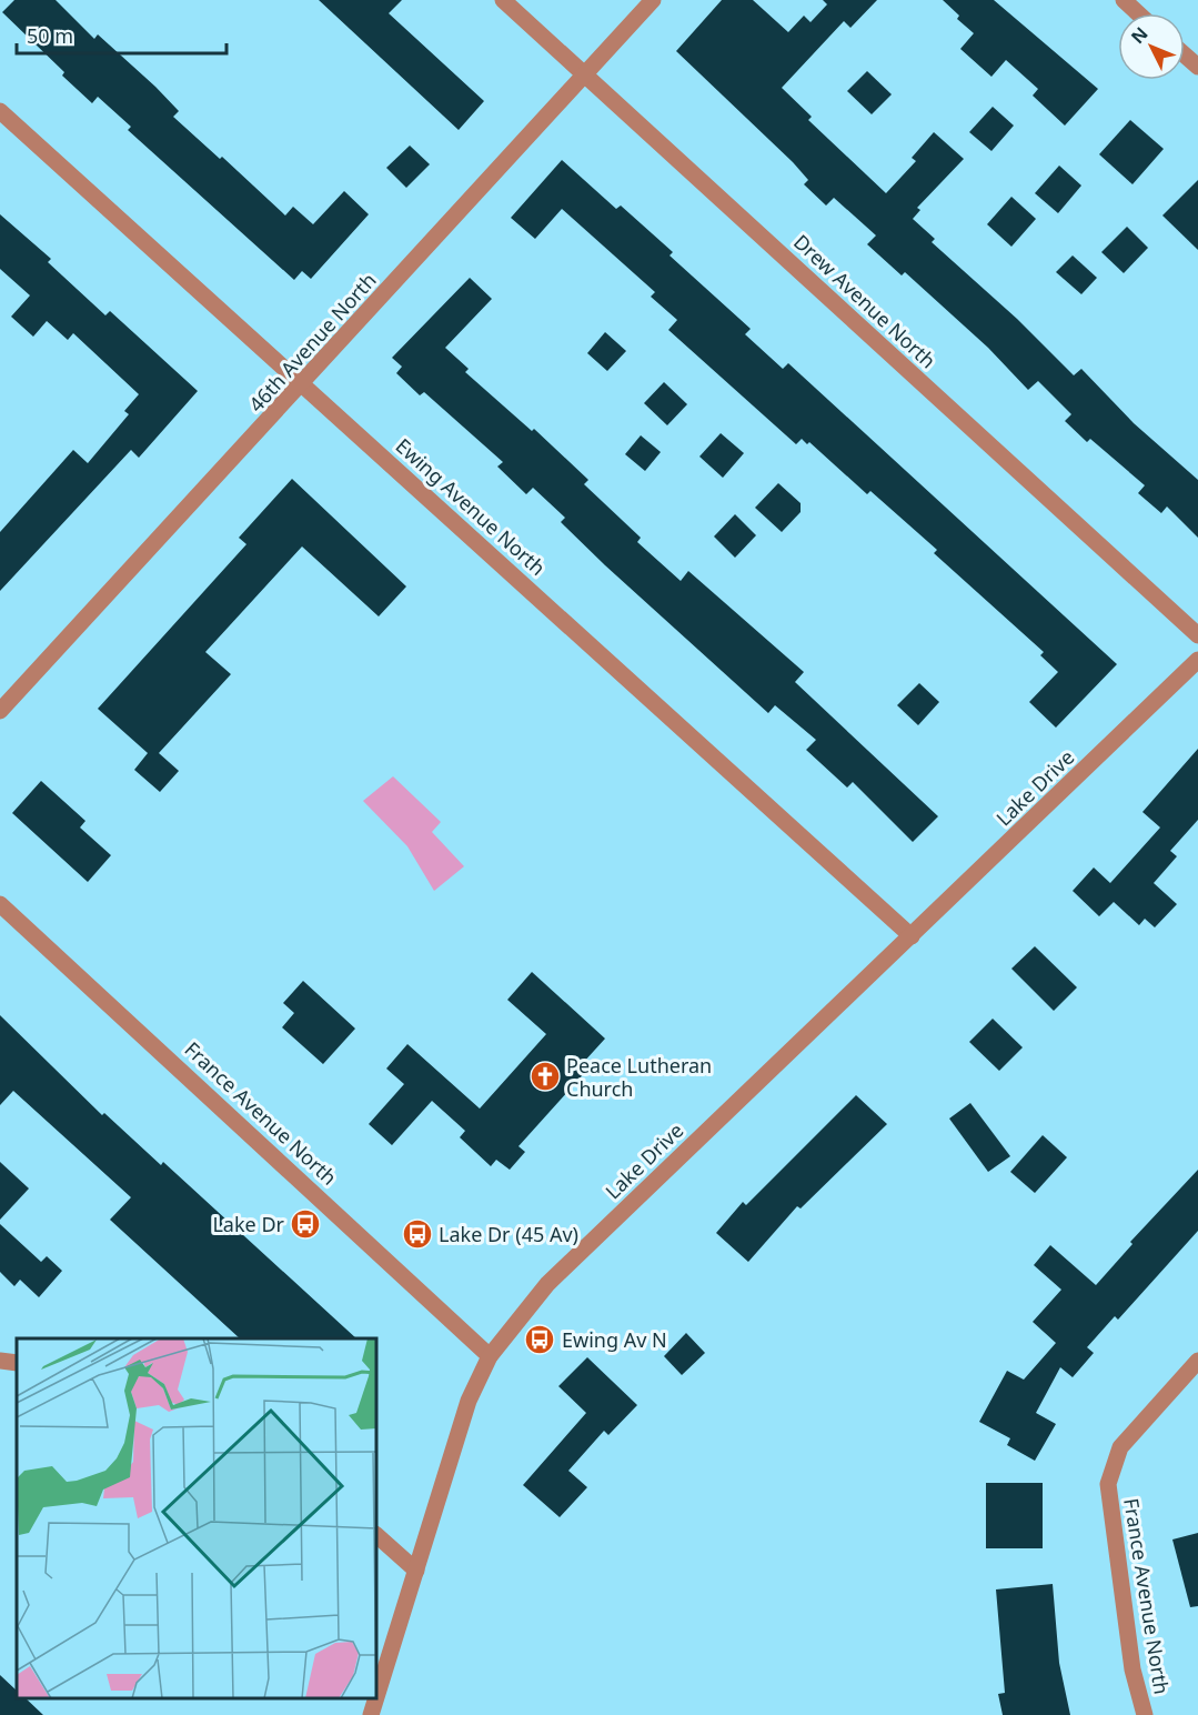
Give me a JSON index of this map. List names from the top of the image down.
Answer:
{
  "streets": {
    "street": [
      "Drew Avenue North",
      "46th Avenue North",
      "Ewing Avenue North",
      "Lake Drive",
      "France Avenue North"
    ]
  },
  "crossings": [
    ["Drew Avenue North", "46th Avenue North"],
    ["46th Avenue North", "Ewing Avenue North"],
    ["Ewing Avenue North", "Lake Drive"],
    ["Lake Drive", "France Avenue North"]
  ],
  "places": {
    "church": ["Peace Lutheran Church"],
    "bus stop": ["Lake Dr", "Lake Dr (45 Av)", "Ewing Av N"]
  },
  "scale_bar": "50 m",
  "north": "top left"
}
